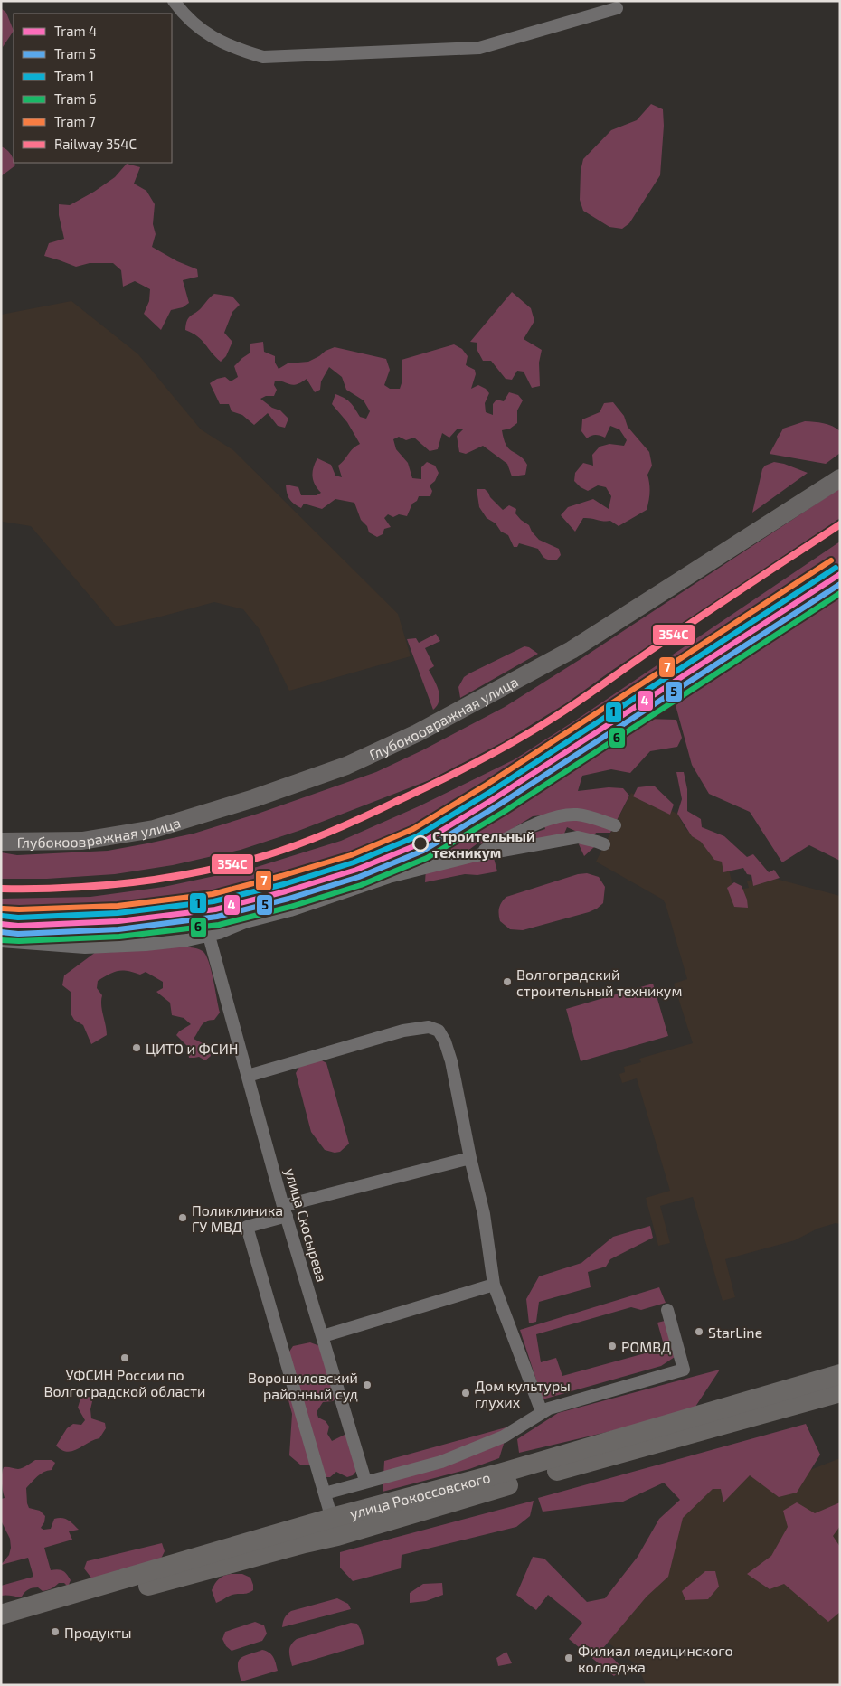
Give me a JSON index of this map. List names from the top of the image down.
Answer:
{
  "streets": {
    "highway": ["улица Рокоссовского"],
    "main road": ["Глубокоовражная улица"],
    "street": ["улица Скосырева"]
  },
  "places": [
    "Строительный техникум",
    "Волгоградский строительный техникум",
    "ЦИТО и ФСИН",
    "Поликлиника ГУ МВД",
    "StarLine",
    "РОМВД",
    "УФСИН России по Волгоградской области",
    "Ворошиловский районный суд",
    "Дом культуры глухих",
    "Продукты",
    "Филиал медицинского колледжа"
  ],
  "lines": [
    "rail line 354С",
    "tram line 7",
    "tram line 1",
    "tram line 4",
    "tram line 5",
    "tram line 6"
  ],
  "legend": [
    "Tram 4",
    "Tram 5",
    "Tram 1",
    "Tram 6",
    "Tram 7",
    "Railway 354С"
  ]
}
